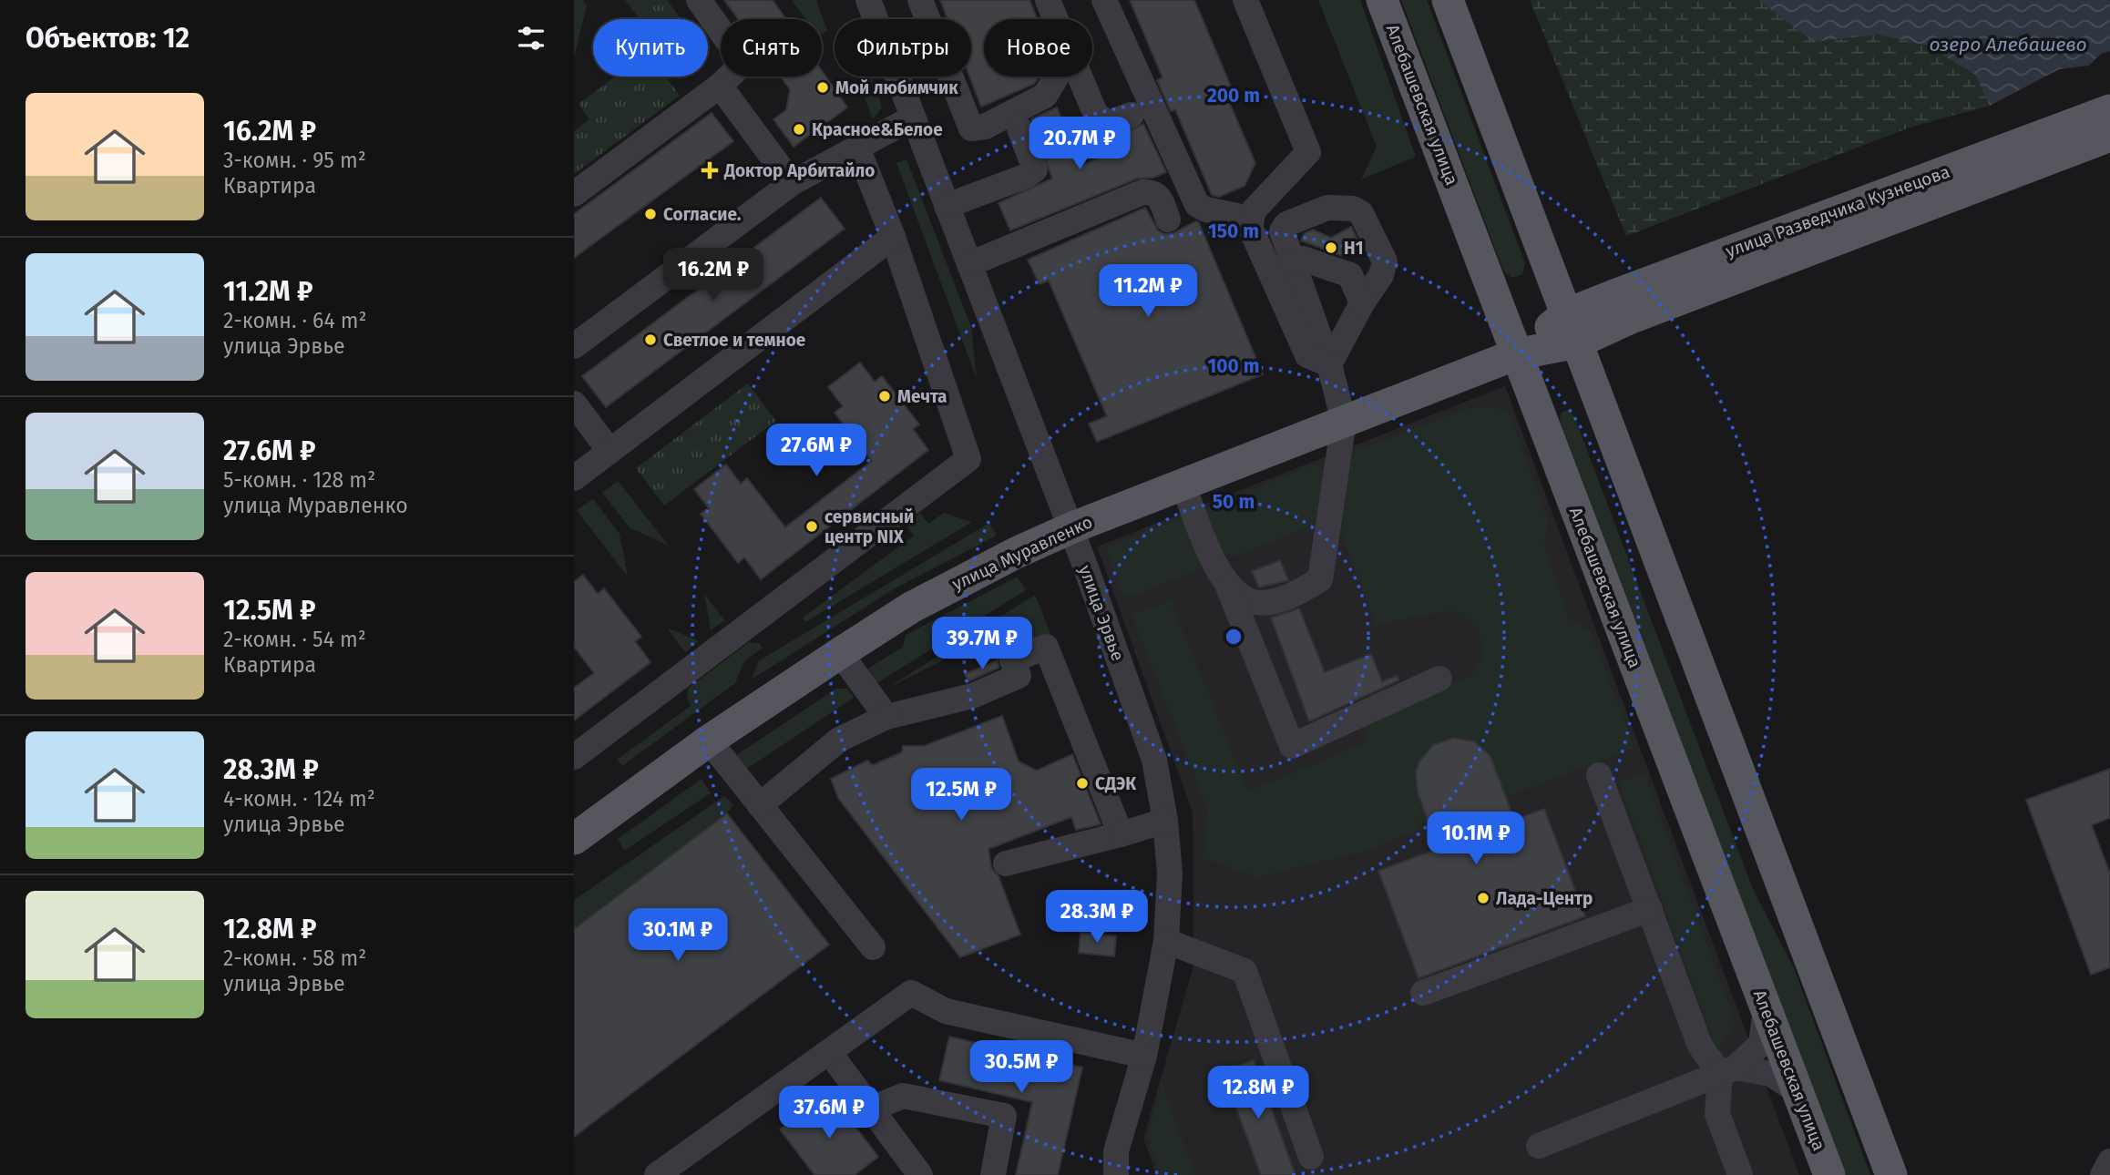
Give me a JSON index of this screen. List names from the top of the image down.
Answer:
{
  "streets": {
    "main road": ["Алебашевская улица", "улица Разведчика Кузнецова", "улица Муравленко"],
    "street": ["улица Эрвье"]
  },
  "crossings": [
    ["Алебашевская улица", "улица Муравленко"],
    ["улица Разведчика Кузнецова", "улица Муравленко"],
    ["улица Муравленко", "улица Эрвье"]
  ],
  "water": ["озеро Алебашево"],
  "places": {
    "other": [
      "Мой любимчик",
      "Красное&Белое",
      "Согласие.",
      "Н1",
      "Светлое и темное",
      "Мечта",
      "сервисный центр NIX",
      "СДЭК",
      "Лада-Центр"
    ],
    "health": ["Доктор Арбитайло"]
  },
  "page": {
    "heading": "Объектов: 12",
    "chip": [
      "Купить",
      "Снять",
      "Фильтры",
      "Новое"
    ],
    "list": [
      {
        "name": "16.2M ₽",
        "note": "3-комн. · 95 m² · Квартира"
      },
      {
        "name": "11.2M ₽",
        "note": "2-комн. · 64 m² · улица Эрвье"
      },
      {
        "name": "27.6M ₽",
        "note": "5-комн. · 128 m² · улица Муравленко"
      },
      {
        "name": "12.5M ₽",
        "note": "2-комн. · 54 m² · Квартира"
      },
      {
        "name": "28.3M ₽",
        "note": "4-комн. · 124 m² · улица Эрвье"
      },
      {
        "name": "12.8M ₽",
        "note": "2-комн. · 58 m² · улица Эрвье"
      }
    ],
    "price": [
      "20.7M ₽",
      "16.2M ₽",
      "11.2M ₽",
      "27.6M ₽",
      "39.7M ₽",
      "12.5M ₽",
      "10.1M ₽",
      "28.3M ₽",
      "30.1M ₽",
      "30.5M ₽",
      "12.8M ₽",
      "37.6M ₽"
    ]
  },
  "rings": [
    "200 m",
    "150 m",
    "100 m",
    "50 m"
  ]
}
